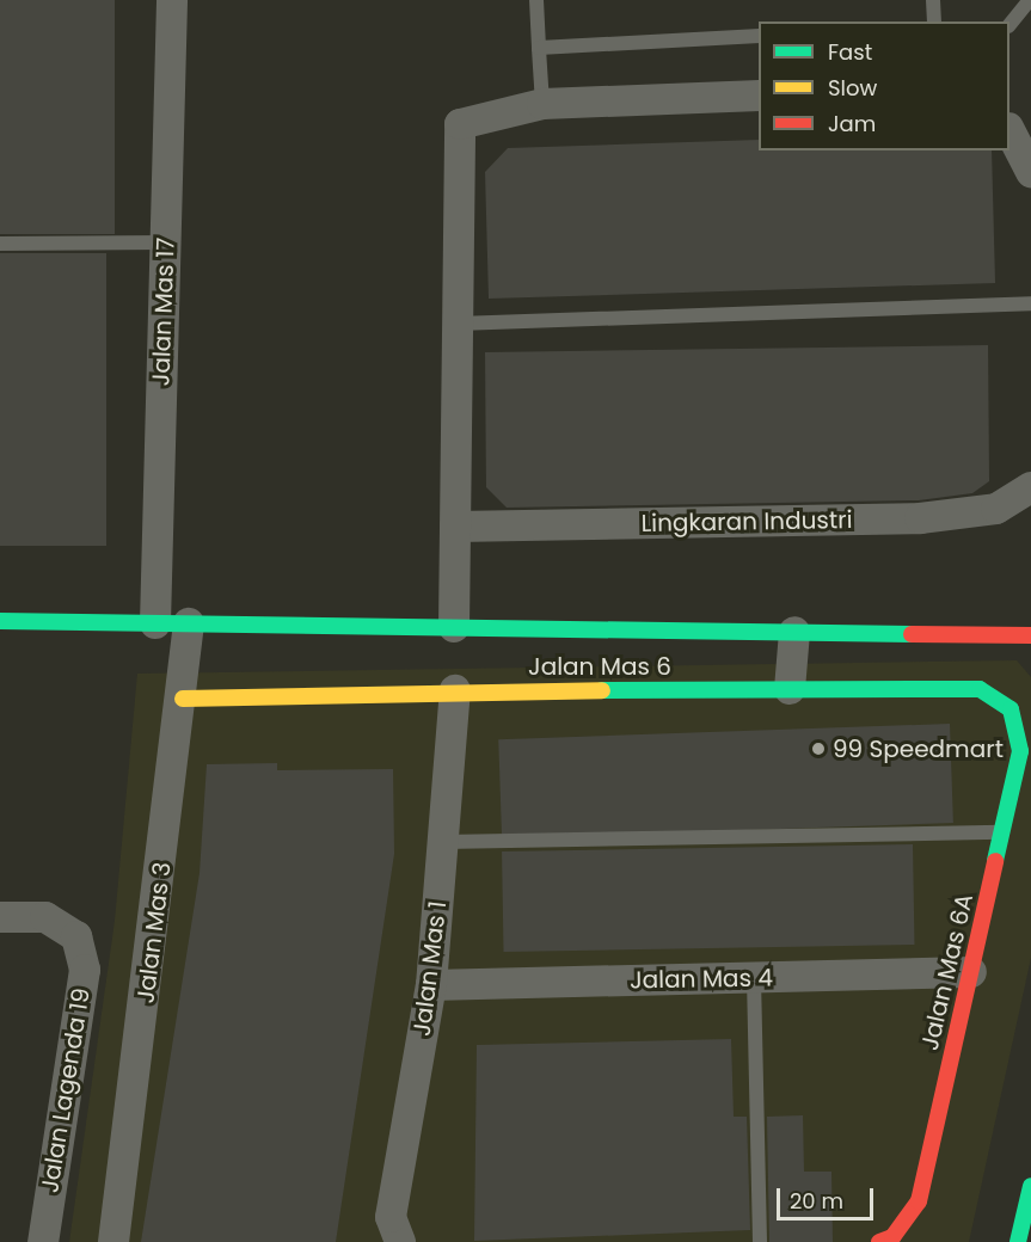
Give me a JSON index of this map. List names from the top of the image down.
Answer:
{
  "streets": {
    "street": [
      "Jalan Mas 17",
      "Lingkaran Industri",
      "Jalan Mas 6",
      "Jalan Mas 3",
      "Jalan Mas 1",
      "Jalan Mas 6A",
      "Jalan Mas 4",
      "Jalan Lagenda 19"
    ]
  },
  "crossings": [
    ["Jalan Mas 6", "Jalan Mas 3"],
    ["Jalan Mas 6", "Jalan Mas 1"],
    ["Jalan Mas 6", "Jalan Mas 6A"],
    ["Jalan Mas 1", "Jalan Mas 4"],
    ["Jalan Mas 6A", "Jalan Mas 4"]
  ],
  "places": ["99 Speedmart"],
  "legend": ["Fast", "Slow", "Jam"],
  "scale_bar": "20 m"
}
